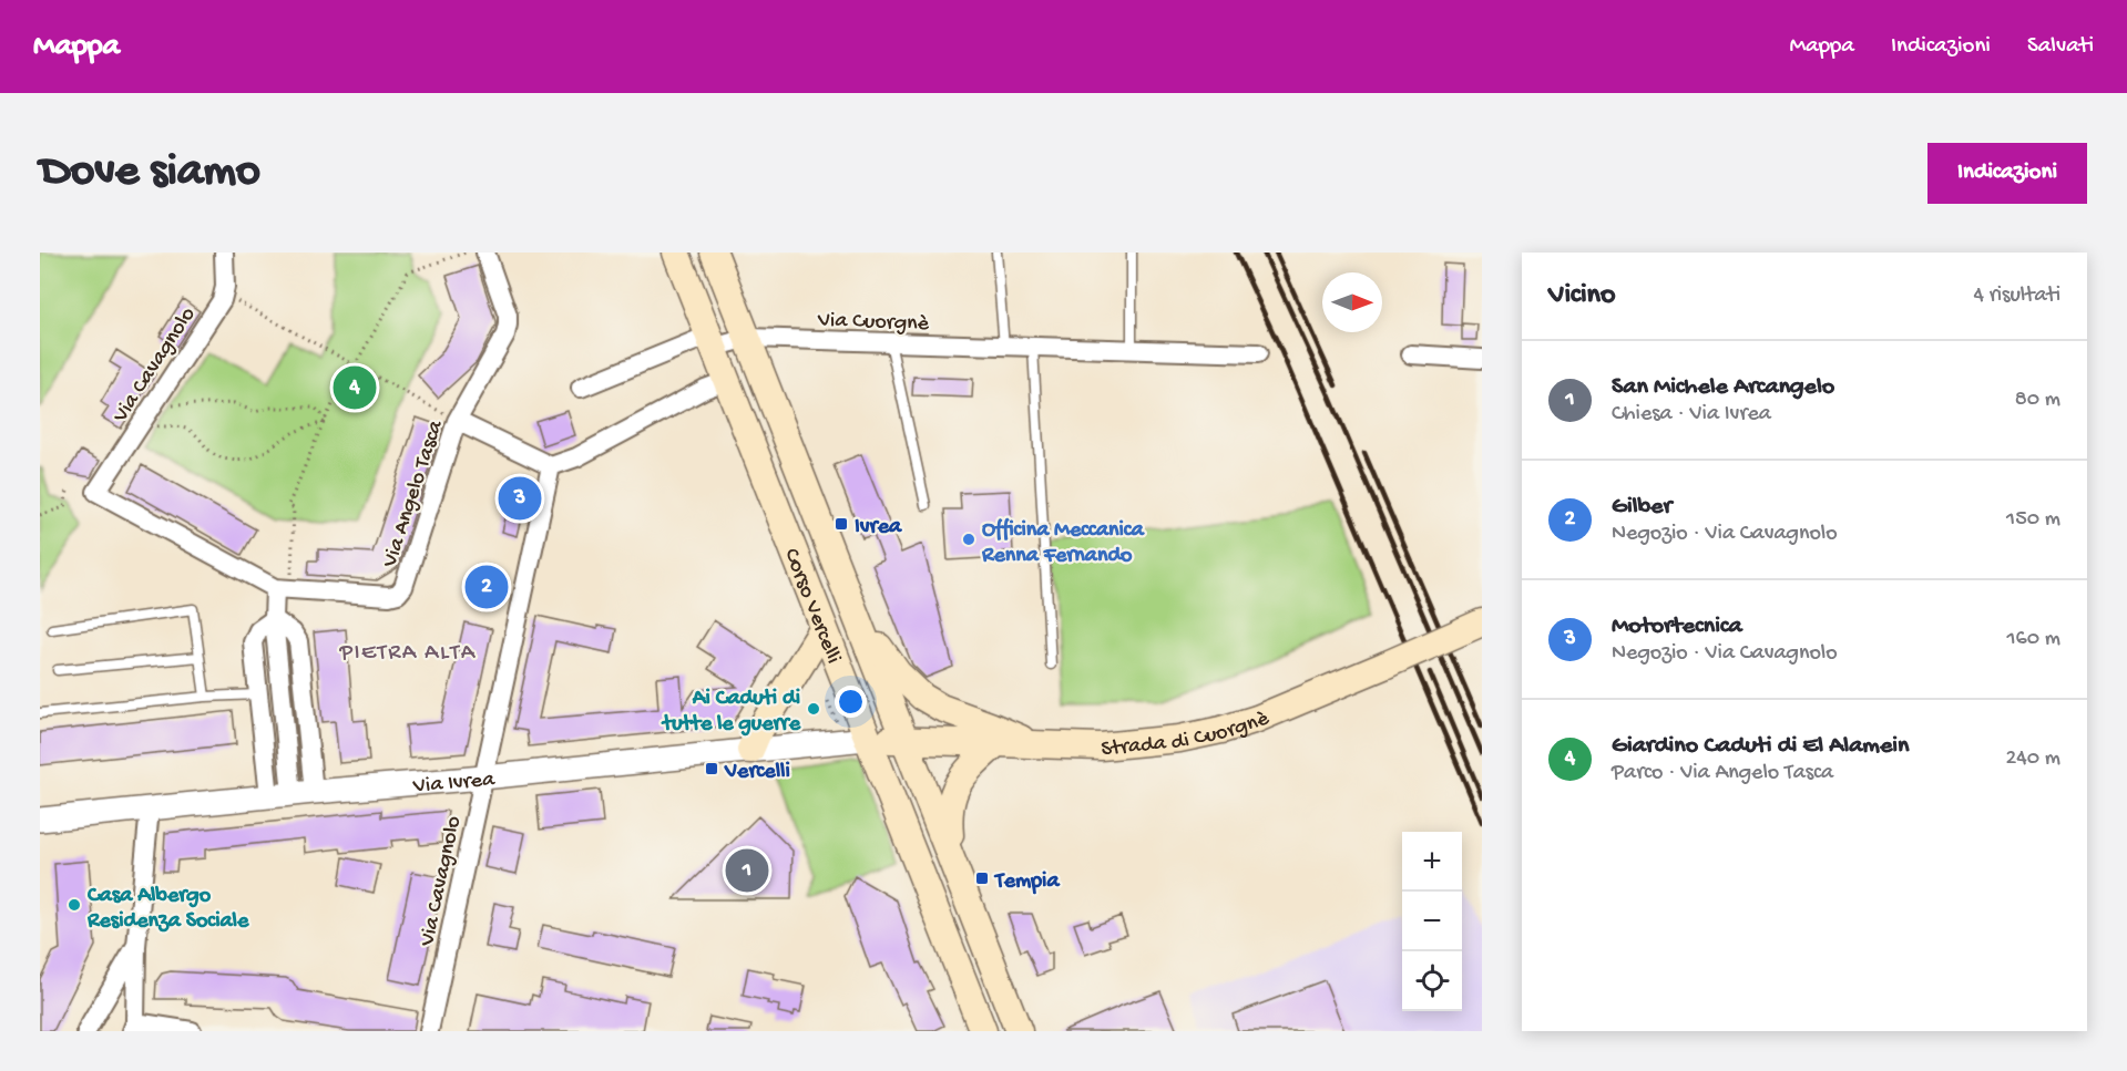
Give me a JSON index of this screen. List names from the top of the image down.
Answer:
{
  "streets": {
    "main road": ["Corso Vercelli", "Strada di Cuorgnè"],
    "street": [
      "Via Cuorgnè",
      "Via Cavagnolo",
      "Via Angelo Tasca",
      "Via Ivrea"
    ]
  },
  "crossings": [
    ["Via Cuorgnè", "Corso Vercelli"],
    ["Via Cavagnolo", "Via Angelo Tasca"],
    ["Via Cavagnolo", "Via Ivrea"],
    ["Corso Vercelli", "Strada di Cuorgnè"],
    ["Corso Vercelli", "Via Ivrea"],
    ["Strada di Cuorgnè", "Via Ivrea"]
  ],
  "districts": ["PIETRA ALTA"],
  "places": {
    "transit": ["Ivrea", "Vercelli", "Tempia"],
    "other": ["Officina Meccanica Renna Fernando", "Ai Caduti di tutte le guerre", "Casa Albergo Residenza Sociale"]
  },
  "north": "right",
  "page": {
    "header": "Mappa",
    "nav": ["Mappa", "Indicazioni", "Salvati"],
    "buttons": "Indicazioni",
    "title": "Dove siamo",
    "heading": ["Vicino", "4 risultati"],
    "list": [
      {
        "mark": "1",
        "name": "San Michele Arcangelo",
        "note": "Chiesa · Via Ivrea",
        "value": "80 m"
      },
      {
        "mark": "2",
        "name": "Gilber",
        "note": "Negozio · Via Cavagnolo",
        "value": "150 m"
      },
      {
        "mark": "3",
        "name": "Motortecnica",
        "note": "Negozio · Via Cavagnolo",
        "value": "160 m"
      },
      {
        "mark": "4",
        "name": "Giardino Caduti di El Alamein",
        "note": "Parco · Via Angelo Tasca",
        "value": "240 m"
      }
    ],
    "pins": [
      "4",
      "3",
      "2",
      "1"
    ],
    "map_buttons": ["+", "−"]
  }
}
